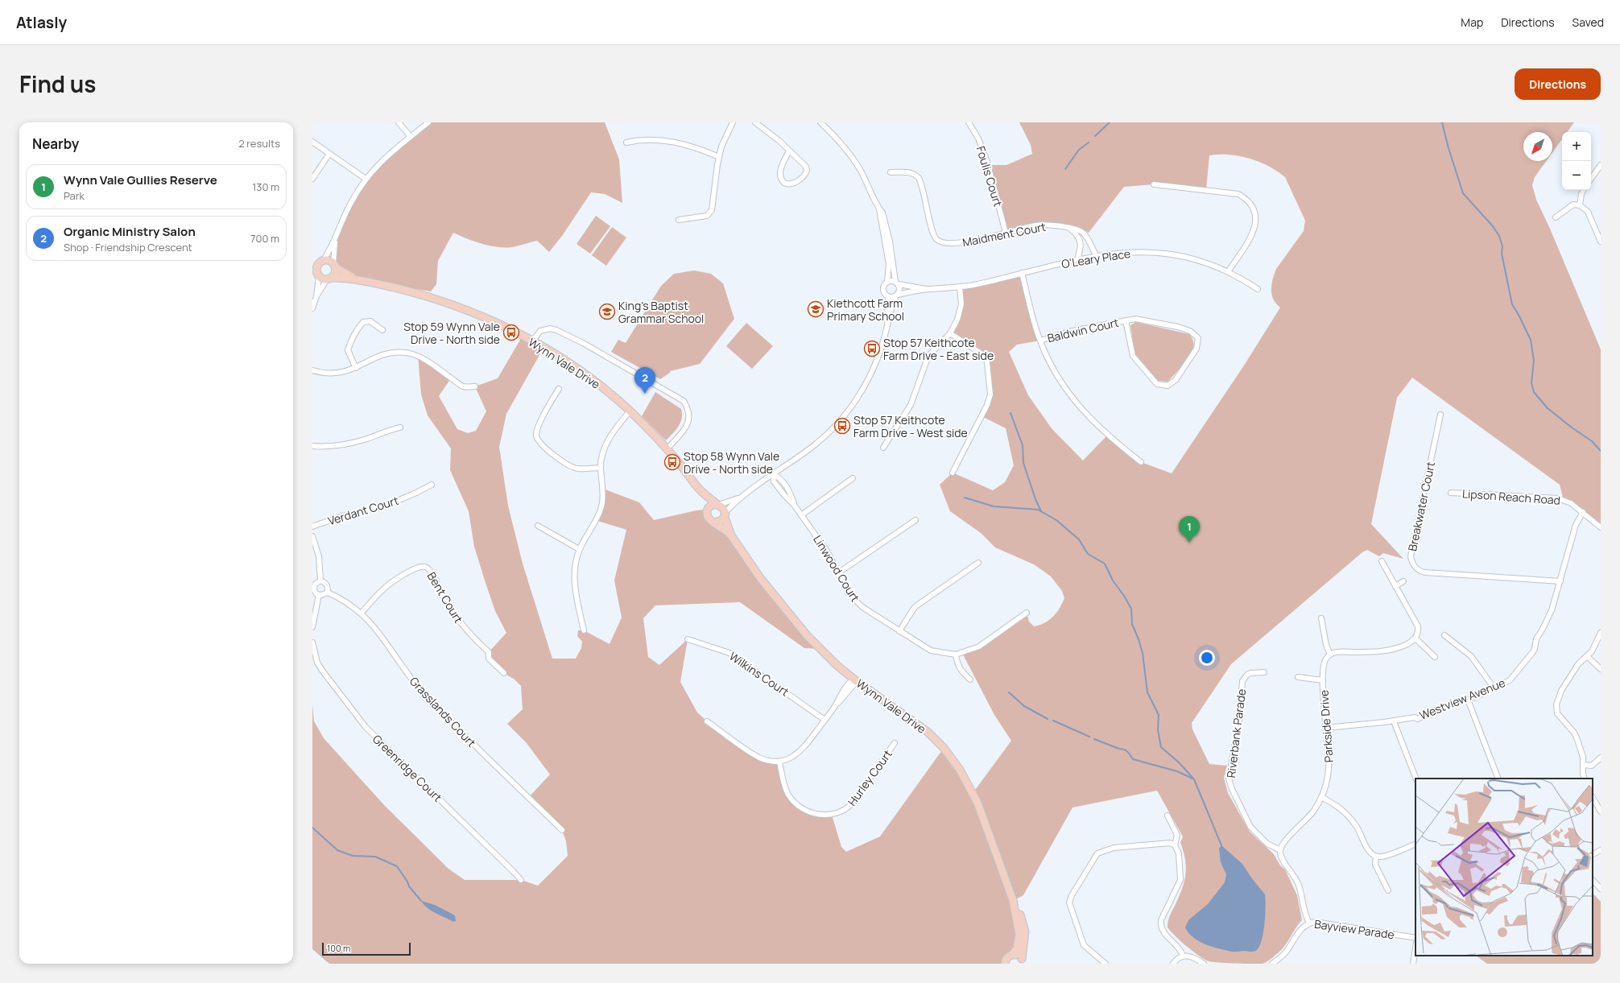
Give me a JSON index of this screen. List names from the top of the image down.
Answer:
{
  "streets": {
    "main road": ["Wynn Vale Drive"],
    "street": [
      "Foulis Court",
      "Maidment Court",
      "O'Leary Place",
      "Baldwin Court",
      "Lipson Reach Road",
      "Breakwater Court",
      "Verdant Court",
      "Linwood Court",
      "Bent Court",
      "Wilkins Court",
      "Westview Avenue",
      "Grasslands Court",
      "Parkside Drive",
      "Riverbank Parade",
      "Greenridge Court",
      "Hurley Court",
      "Bayview Parade"
    ]
  },
  "crossings": [
    ["Foulis Court", "Maidment Court"],
    ["Maidment Court", "O'Leary Place"],
    ["Lipson Reach Road", "Westview Avenue"],
    ["Breakwater Court", "Westview Avenue"],
    ["Bent Court", "Grasslands Court"],
    ["Westview Avenue", "Parkside Drive"],
    ["Parkside Drive", "Riverbank Parade"]
  ],
  "places": {
    "school or university": ["Kiethcott Farm Primary School", "King's Baptist Grammar School"],
    "bus stop": [
      "Stop 59 Wynn Vale Drive - North side",
      "Stop 57 Keithcote Farm Drive - East side",
      "Stop 57 Keithcote Farm Drive - West side",
      "Stop 58 Wynn Vale Drive - North side"
    ]
  },
  "scale_bar": "100 m",
  "north": "bottom left",
  "page": {
    "header": "Atlasly",
    "nav": ["Map", "Directions", "Saved"],
    "title": "Find us",
    "buttons": "Directions",
    "heading": ["Nearby", "2 results"],
    "map_buttons": ["+", "−"],
    "list": [
      {
        "mark": "1",
        "name": "Wynn Vale Gullies Reserve",
        "note": "Park",
        "value": "130 m"
      },
      {
        "mark": "2",
        "name": "Organic Ministry Salon",
        "note": "Shop · Friendship Crescent",
        "value": "700 m"
      }
    ],
    "pins": ["2", "1"],
    "scale": "100 m"
  }
}
